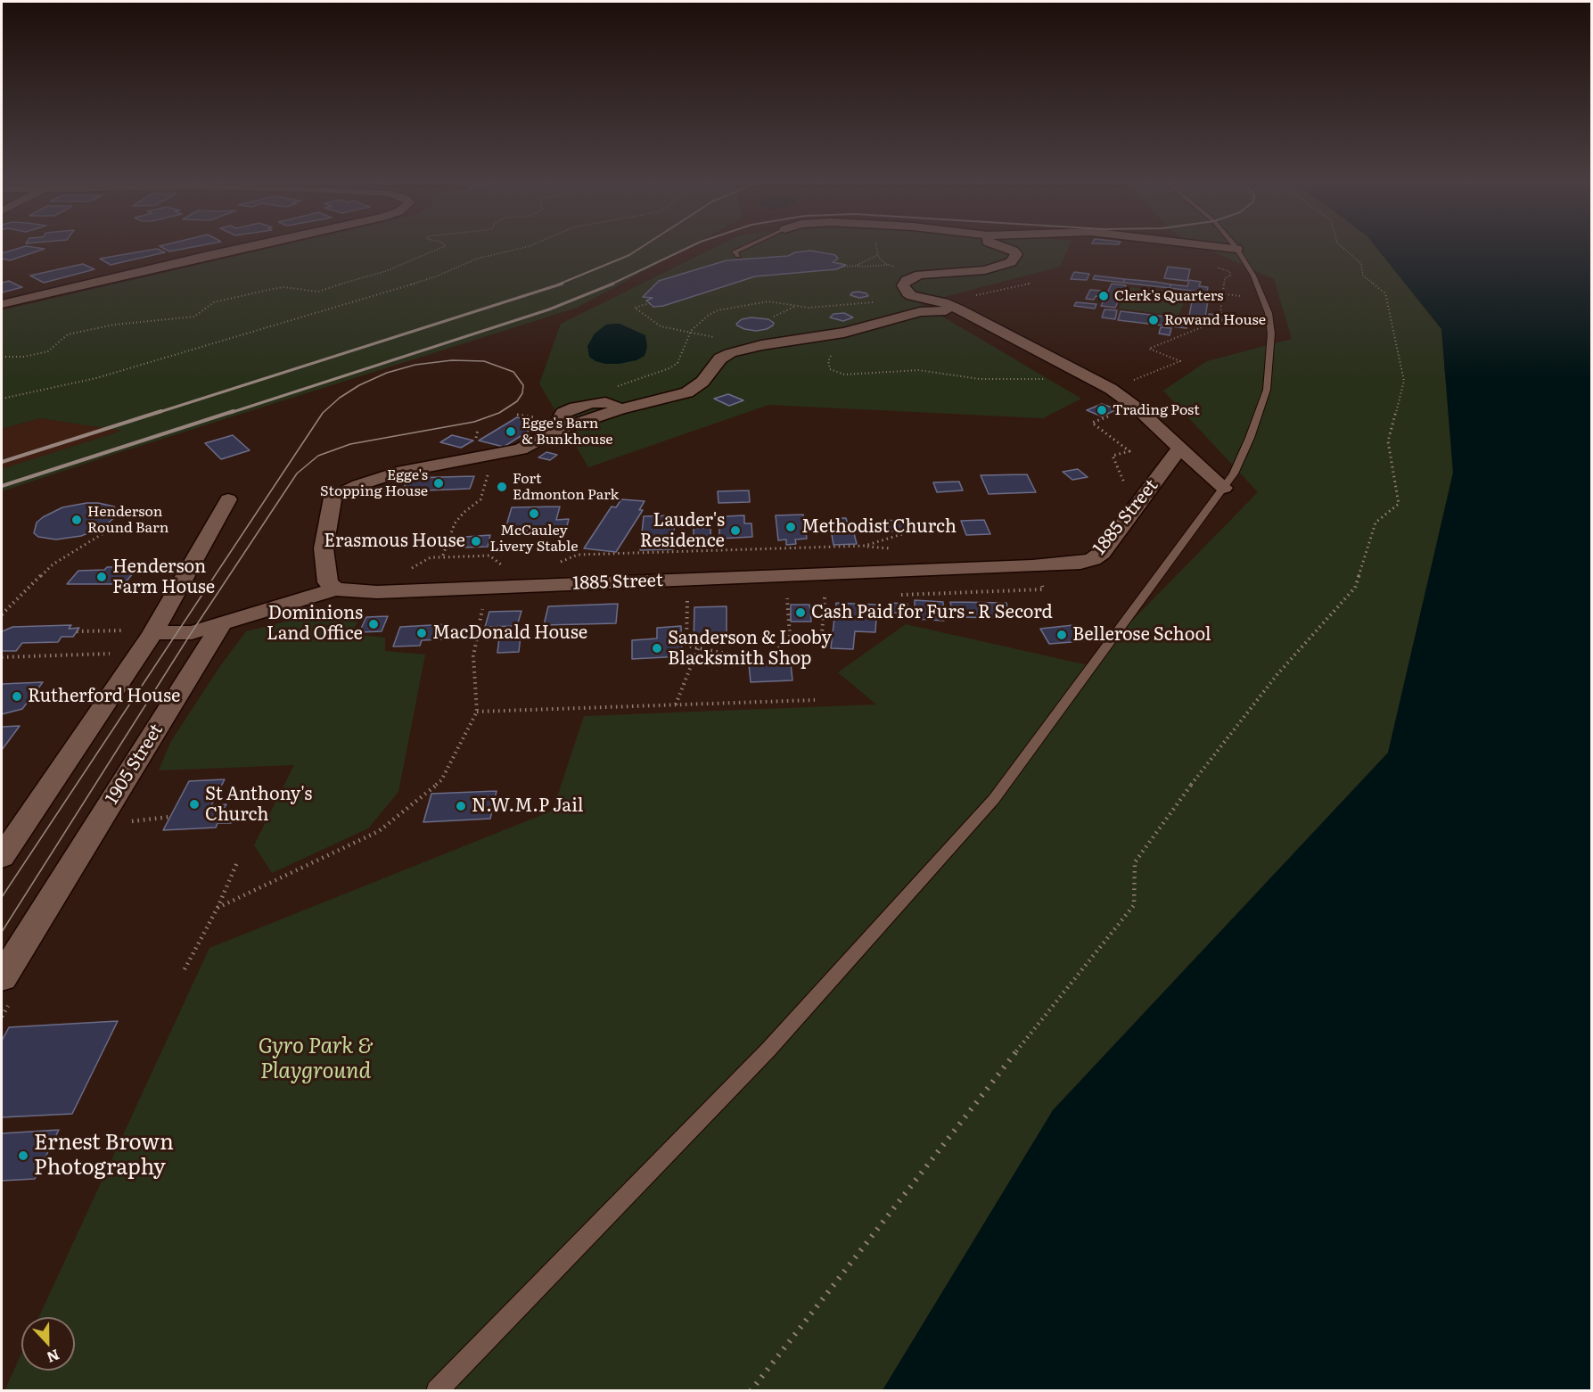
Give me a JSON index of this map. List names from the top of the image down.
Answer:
{
  "streets": {
    "street": ["1885 Street", "1905 Street"]
  },
  "parks": ["Gyro Park & Playground"],
  "places": [
    "Clerk's Quarters",
    "Rowand House",
    "Trading Post",
    "Egge's Barn & Bunkhouse",
    "Egge's Stopping House",
    "Fort Edmonton Park",
    "McCauley Livery Stable",
    "Henderson Round Barn",
    "Methodist Church",
    "Lauder's Residence",
    "Erasmous House",
    "Henderson Farm House",
    "Cash Paid for Furs - R Secord",
    "Dominions Land Office",
    "MacDonald House",
    "Bellerose School",
    "Sanderson & Looby Blacksmith Shop",
    "Rutherford House",
    "St Anthony's Church",
    "N.W.M.P Jail",
    "Ernest Brown Photography"
  ],
  "north": "bottom"
}
